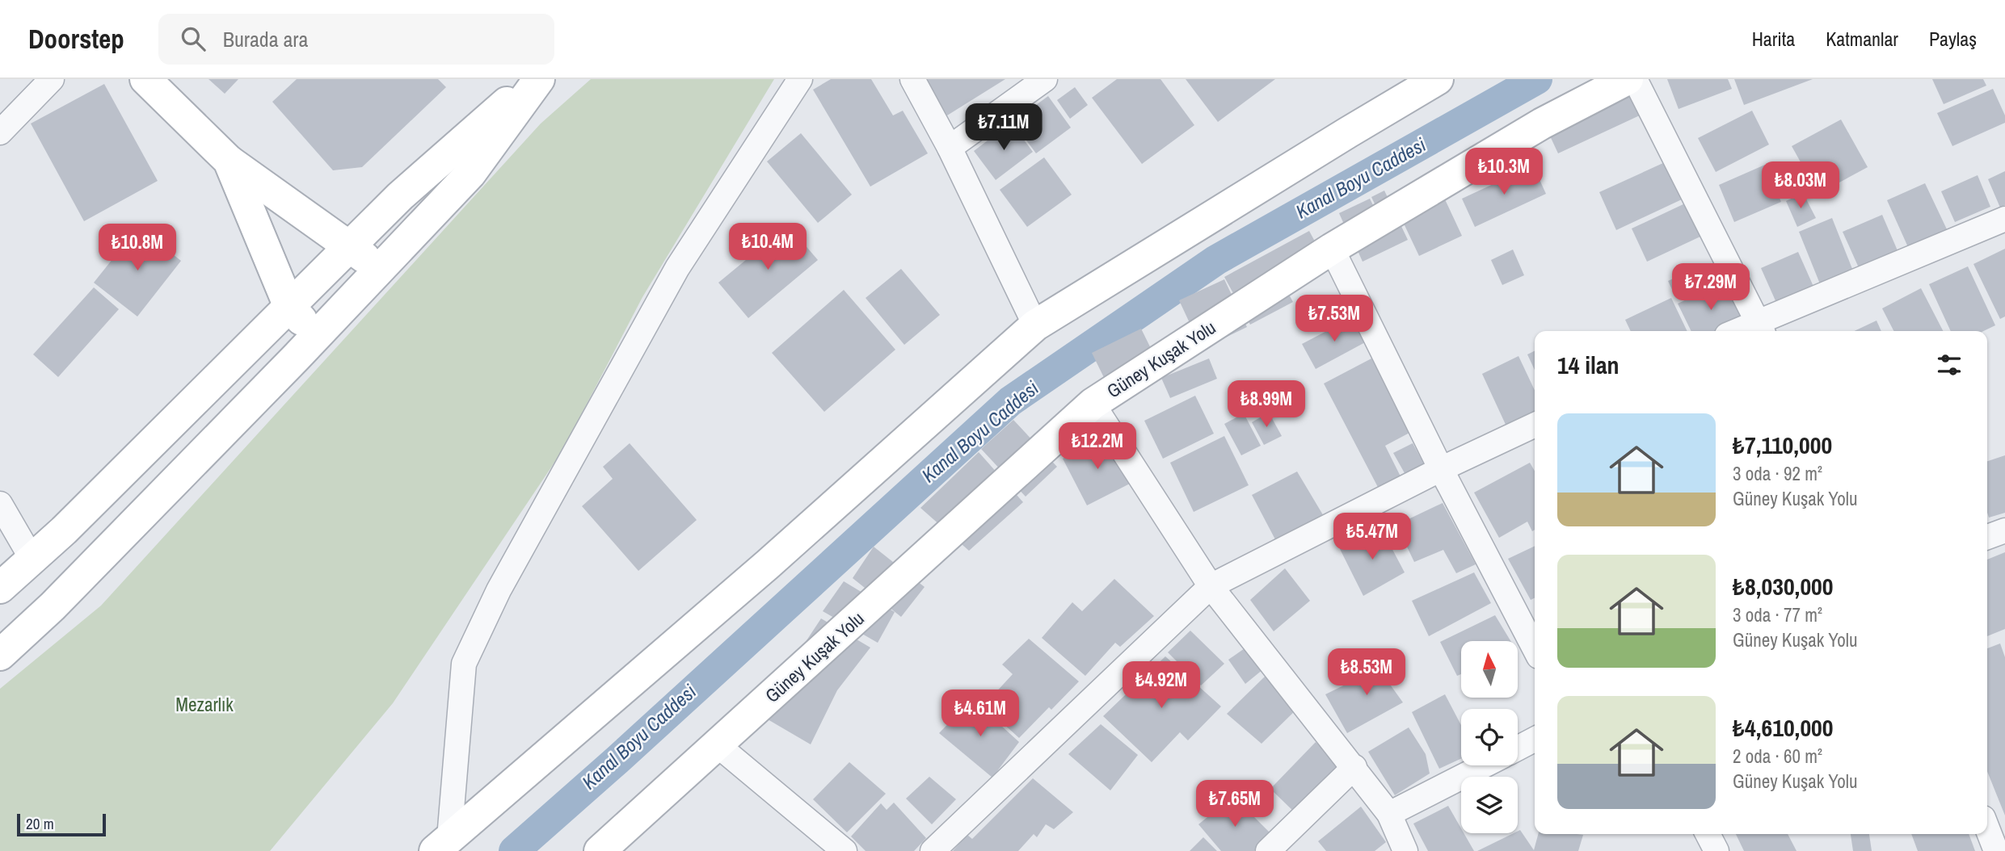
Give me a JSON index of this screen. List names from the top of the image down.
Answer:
{
  "streets": {
    "main road": ["Güney Kuşak Yolu"]
  },
  "water": ["Kanal Boyu Caddesi"],
  "parks": ["Mezarlık"],
  "scale_bar": "20 m",
  "north": "top",
  "page": {
    "header": "Doorstep",
    "search": "Burada ara",
    "nav": ["Harita", "Katmanlar", "Paylaş"],
    "price": [
      "₺7.11M",
      "₺10.3M",
      "₺8.03M",
      "₺10.4M",
      "₺10.8M",
      "₺7.29M",
      "₺7.53M",
      "₺8.99M",
      "₺12.2M",
      "₺5.47M",
      "₺8.53M",
      "₺4.92M",
      "₺4.61M",
      "₺7.65M"
    ],
    "heading": "14 ilan",
    "list": [
      {
        "name": "₺7,110,000",
        "note": "3 oda · 92 m² · Güney Kuşak Yolu"
      },
      {
        "name": "₺8,030,000",
        "note": "3 oda · 77 m² · Güney Kuşak Yolu"
      },
      {
        "name": "₺4,610,000",
        "note": "2 oda · 60 m² · Güney Kuşak Yolu"
      }
    ],
    "scale": "20 m"
  }
}
